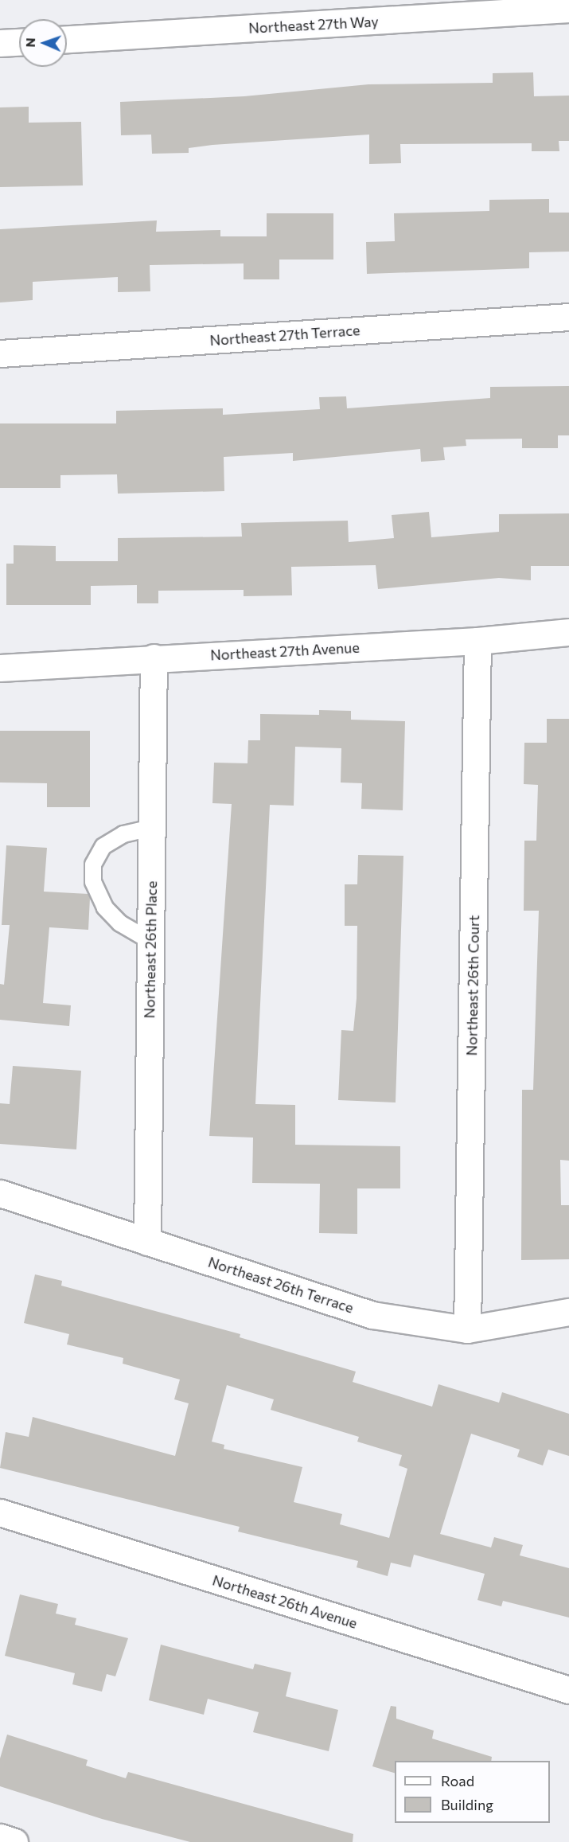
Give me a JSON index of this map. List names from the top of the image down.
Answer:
{
  "streets": {
    "street": [
      "Northeast 27th Way",
      "Northeast 27th Terrace",
      "Northeast 27th Avenue",
      "Northeast 26th Place",
      "Northeast 26th Court",
      "Northeast 26th Terrace",
      "Northeast 26th Avenue"
    ]
  },
  "crossings": [
    ["Northeast 27th Avenue", "Northeast 26th Place"],
    ["Northeast 27th Avenue", "Northeast 26th Court"],
    ["Northeast 26th Place", "Northeast 26th Terrace"],
    ["Northeast 26th Court", "Northeast 26th Terrace"]
  ],
  "legend": ["Road", "Building"],
  "north": "left"
}
